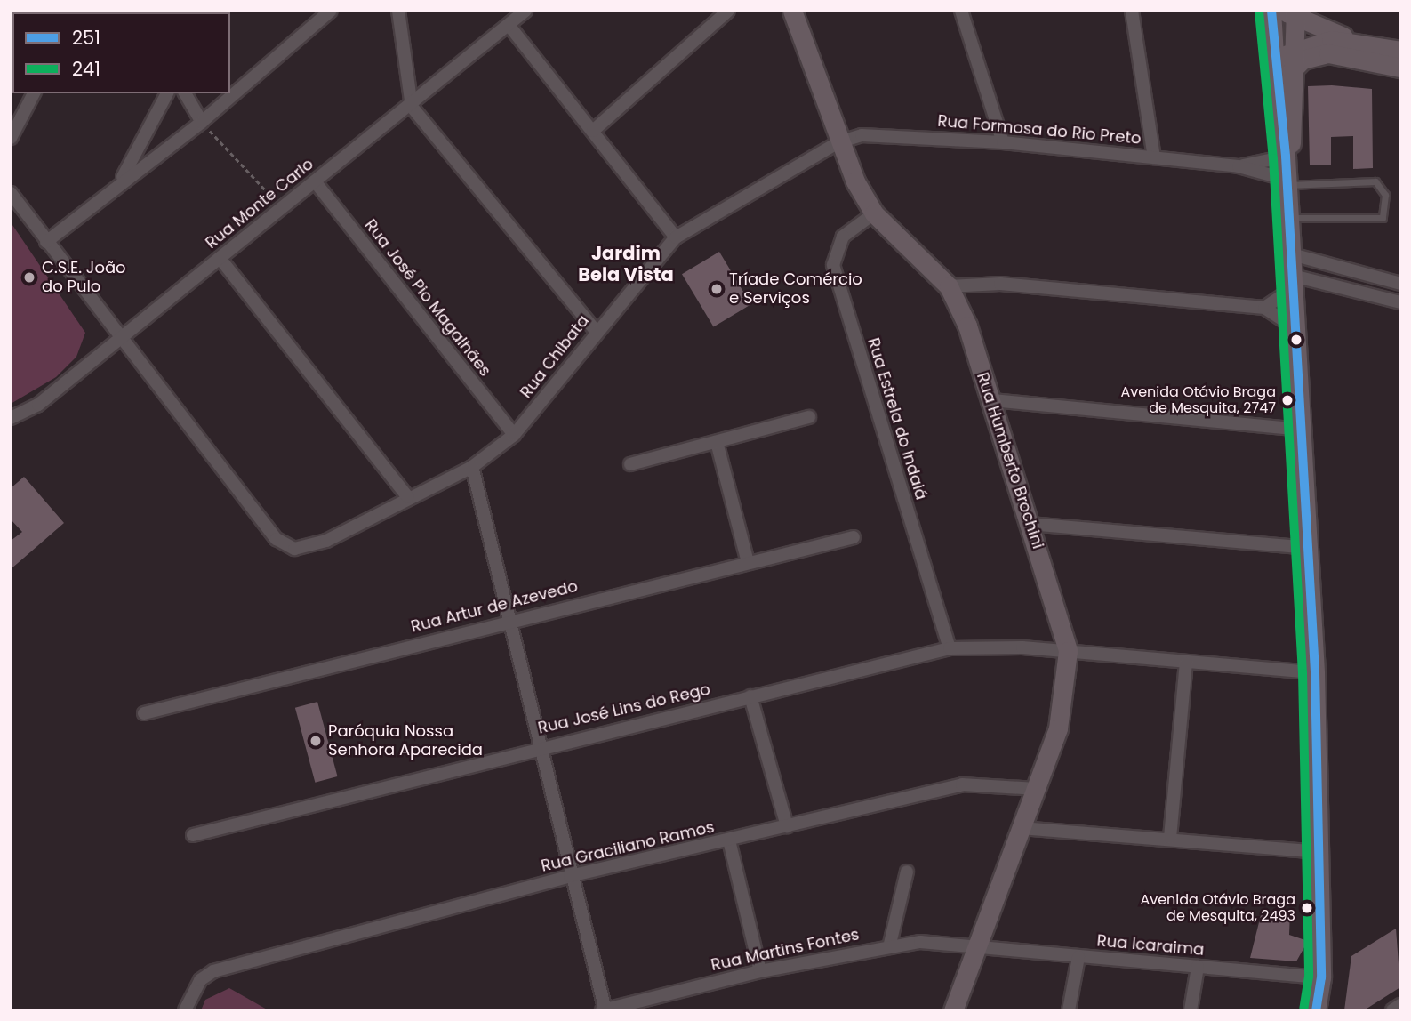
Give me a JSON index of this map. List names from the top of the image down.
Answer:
{
  "streets": {
    "street": [
      "Rua Formosa do Rio Preto",
      "Rua Monte Carlo",
      "Rua José Pio Magalhães",
      "Rua Chibata",
      "Rua Estrela do Indaiá",
      "Rua Humberto Brochini",
      "Rua Artur de Azevedo",
      "Rua José Lins do Rego",
      "Rua Graciliano Ramos",
      "Rua Icaraima",
      "Rua Martins Fontes"
    ]
  },
  "crossings": [
    ["Rua Formosa do Rio Preto", "Rua Chibata"],
    ["Rua Formosa do Rio Preto", "Rua Humberto Brochini"],
    ["Rua Monte Carlo", "Rua José Pio Magalhães"],
    ["Rua Monte Carlo", "Rua Chibata"],
    ["Rua José Pio Magalhães", "Rua Chibata"],
    ["Rua Chibata", "Rua Humberto Brochini"],
    ["Rua Estrela do Indaiá", "Rua Humberto Brochini"],
    ["Rua Estrela do Indaiá", "Rua José Lins do Rego"],
    ["Rua Humberto Brochini", "Rua José Lins do Rego"],
    ["Rua Humberto Brochini", "Rua Graciliano Ramos"],
    ["Rua Humberto Brochini", "Rua Icaraima"],
    ["Rua Humberto Brochini", "Rua Martins Fontes"],
    ["Rua Icaraima", "Rua Martins Fontes"]
  ],
  "districts": ["Jardim Bela Vista"],
  "places": [
    "C.S.E. João do Pulo",
    "Tríade Comércio e Serviços",
    "Avenida Otávio Braga de Mesquita, 2747",
    "Paróquia Nossa Senhora Aparecida",
    "Avenida Otávio Braga de Mesquita, 2493"
  ],
  "lines": ["transit line 251", "transit line 241"],
  "legend": ["251", "241"]
}
